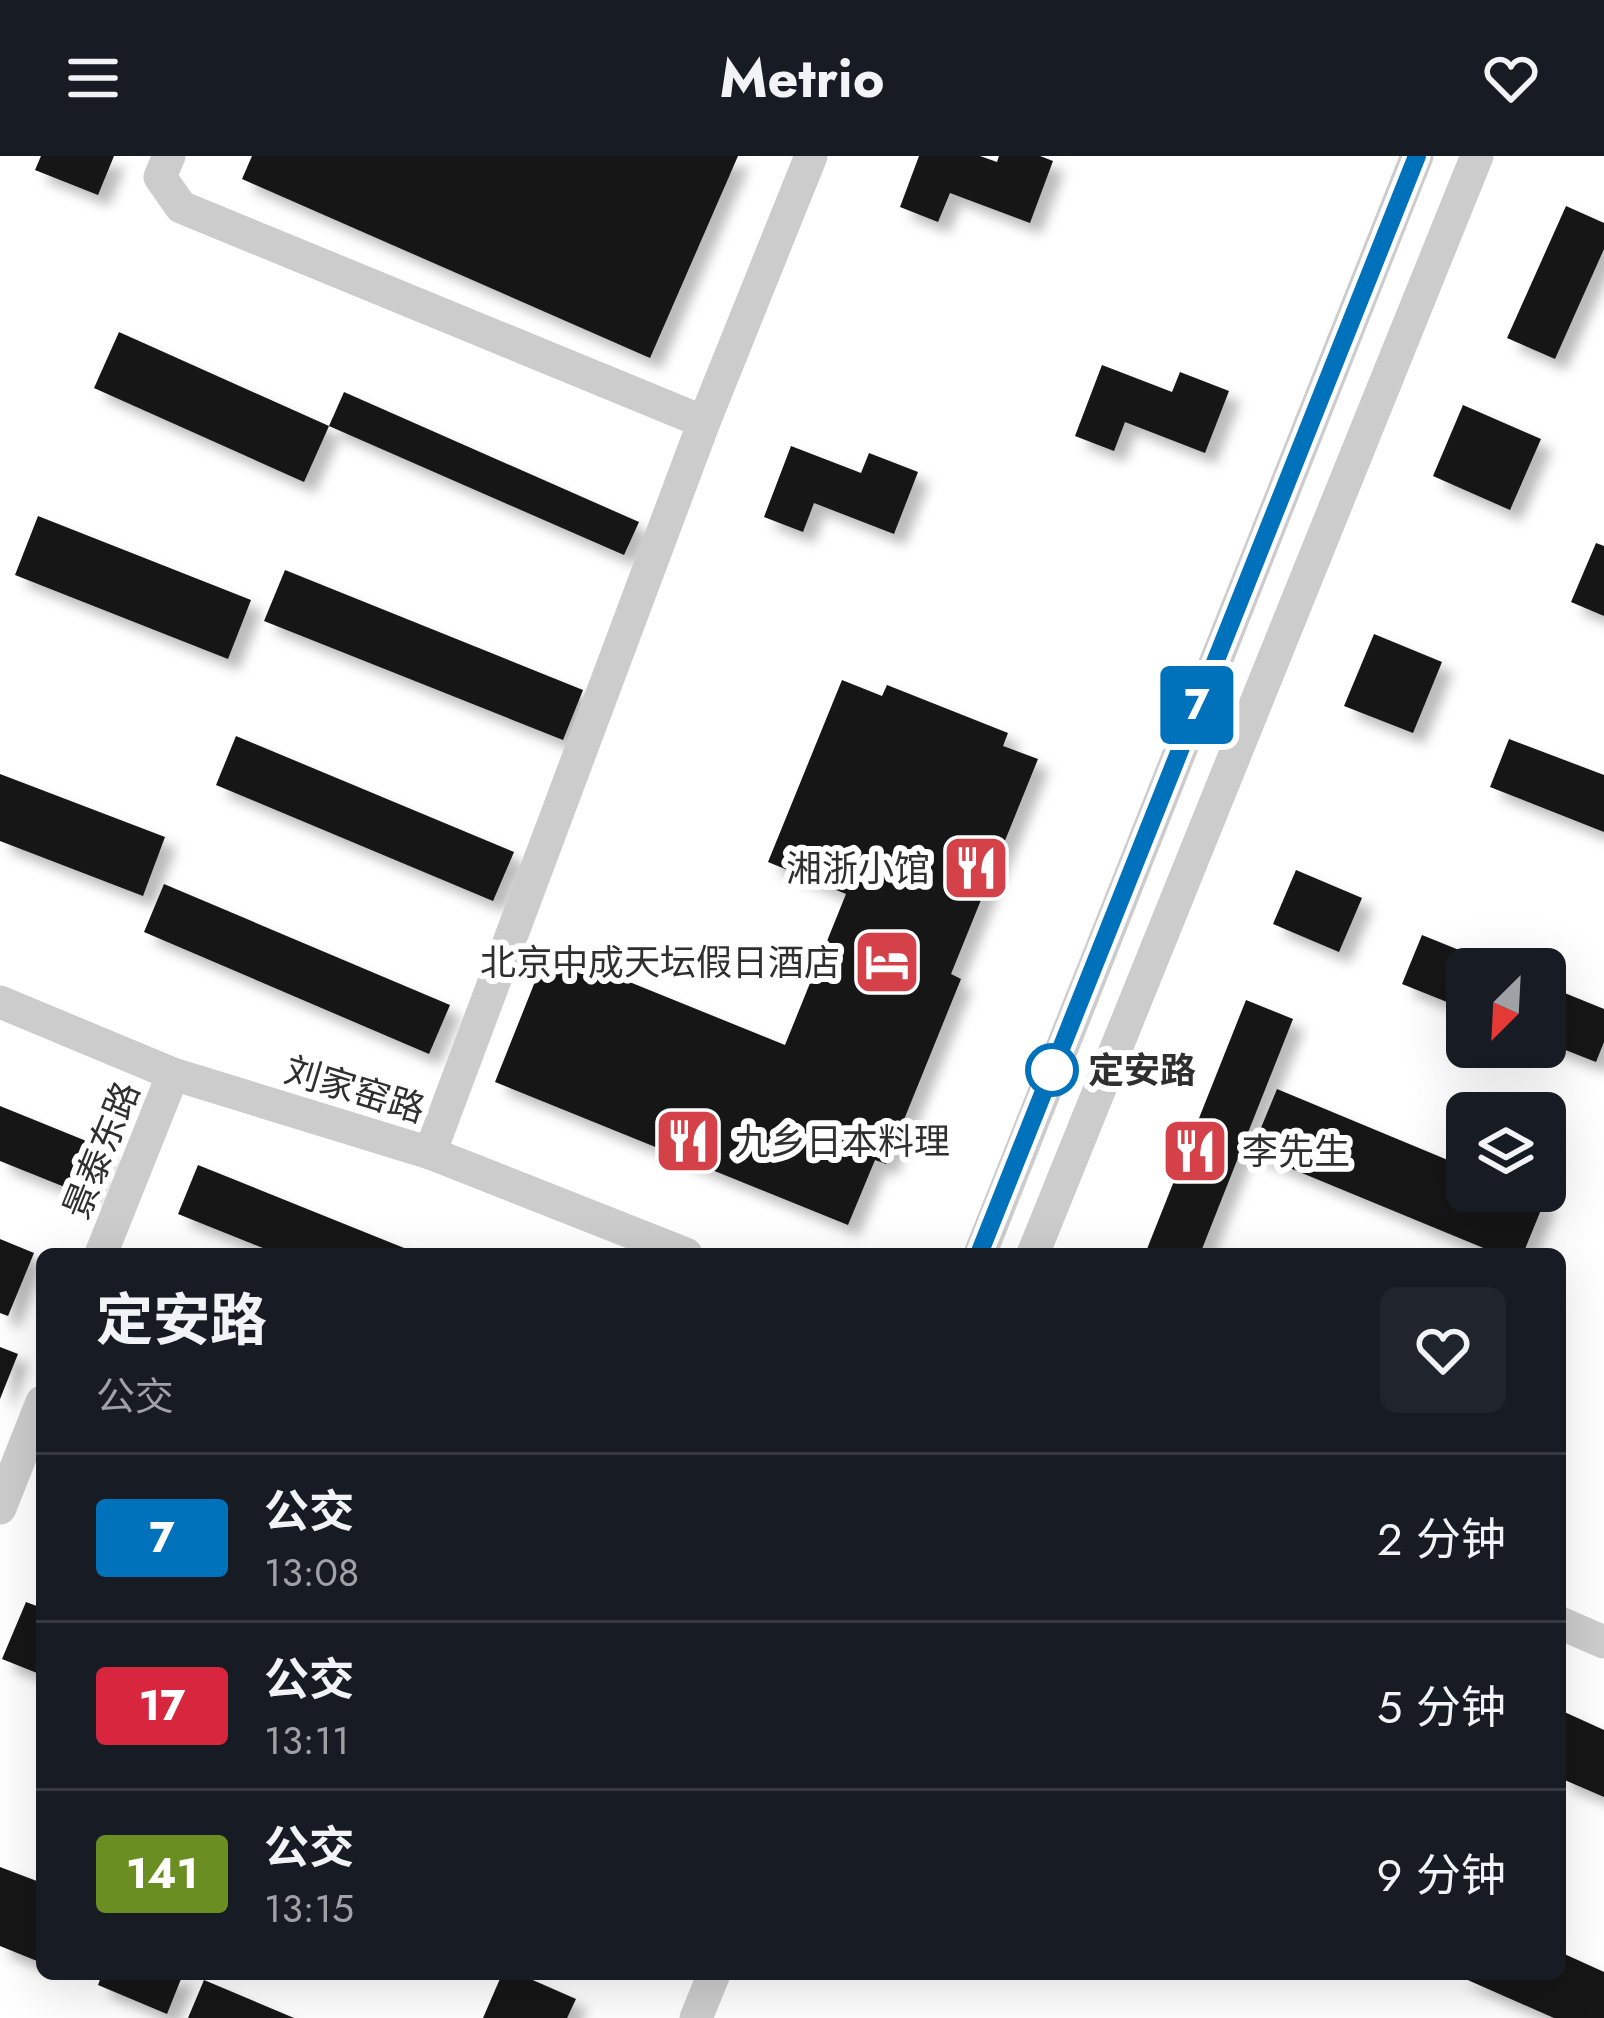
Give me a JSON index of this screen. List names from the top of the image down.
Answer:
{
  "streets": {
    "street": ["刘家窑路", "景泰东路"]
  },
  "crossings": [
    ["刘家窑路", "景泰东路"]
  ],
  "places": {
    "restaurant": ["湘浙小馆", "九乡日本料理", "李先生"],
    "hotel": ["北京中成天坛假日酒店"],
    "other": ["定安路"]
  },
  "lines": ["bus line 7"],
  "north": "bottom left",
  "page": {
    "header": "Metrio",
    "on_map": "7",
    "heading": ["定安路", "公交"],
    "list": [
      {
        "mark": "7",
        "name": "公交",
        "note": "13:08",
        "value": "2 分钟"
      },
      {
        "mark": "17",
        "name": "公交",
        "note": "13:11",
        "value": "5 分钟"
      },
      {
        "mark": "141",
        "name": "公交",
        "note": "13:15",
        "value": "9 分钟"
      }
    ]
  }
}
